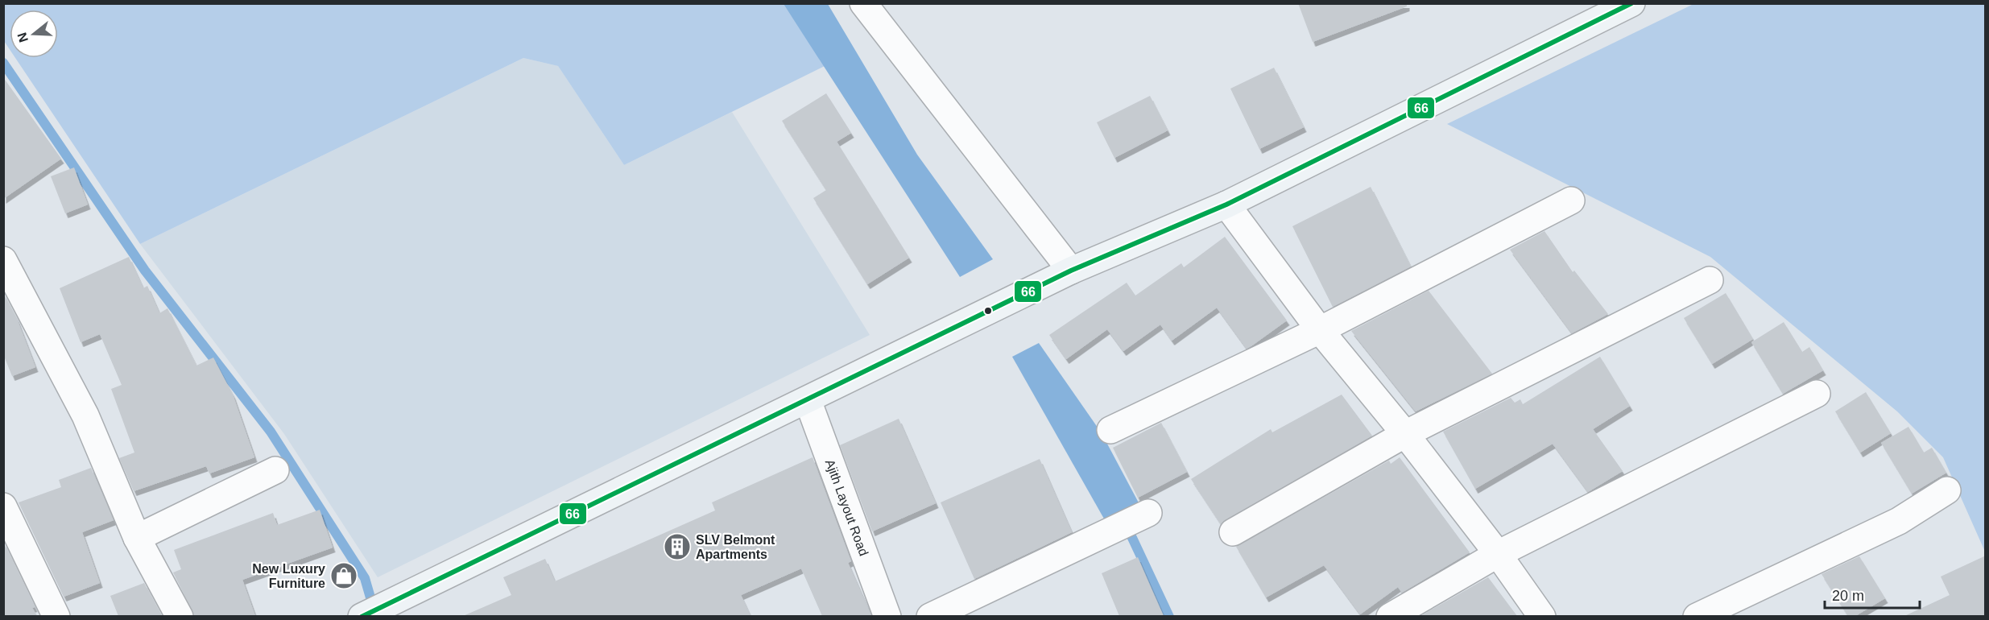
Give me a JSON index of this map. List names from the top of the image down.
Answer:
{
  "streets": {
    "street": ["Ajith Layout Road"]
  },
  "places": {
    "building": ["SLV Belmont Apartments"],
    "shop": ["New Luxury Furniture"]
  },
  "lines": ["transit line 66"],
  "scale_bar": "20 m",
  "north": "left"
}
